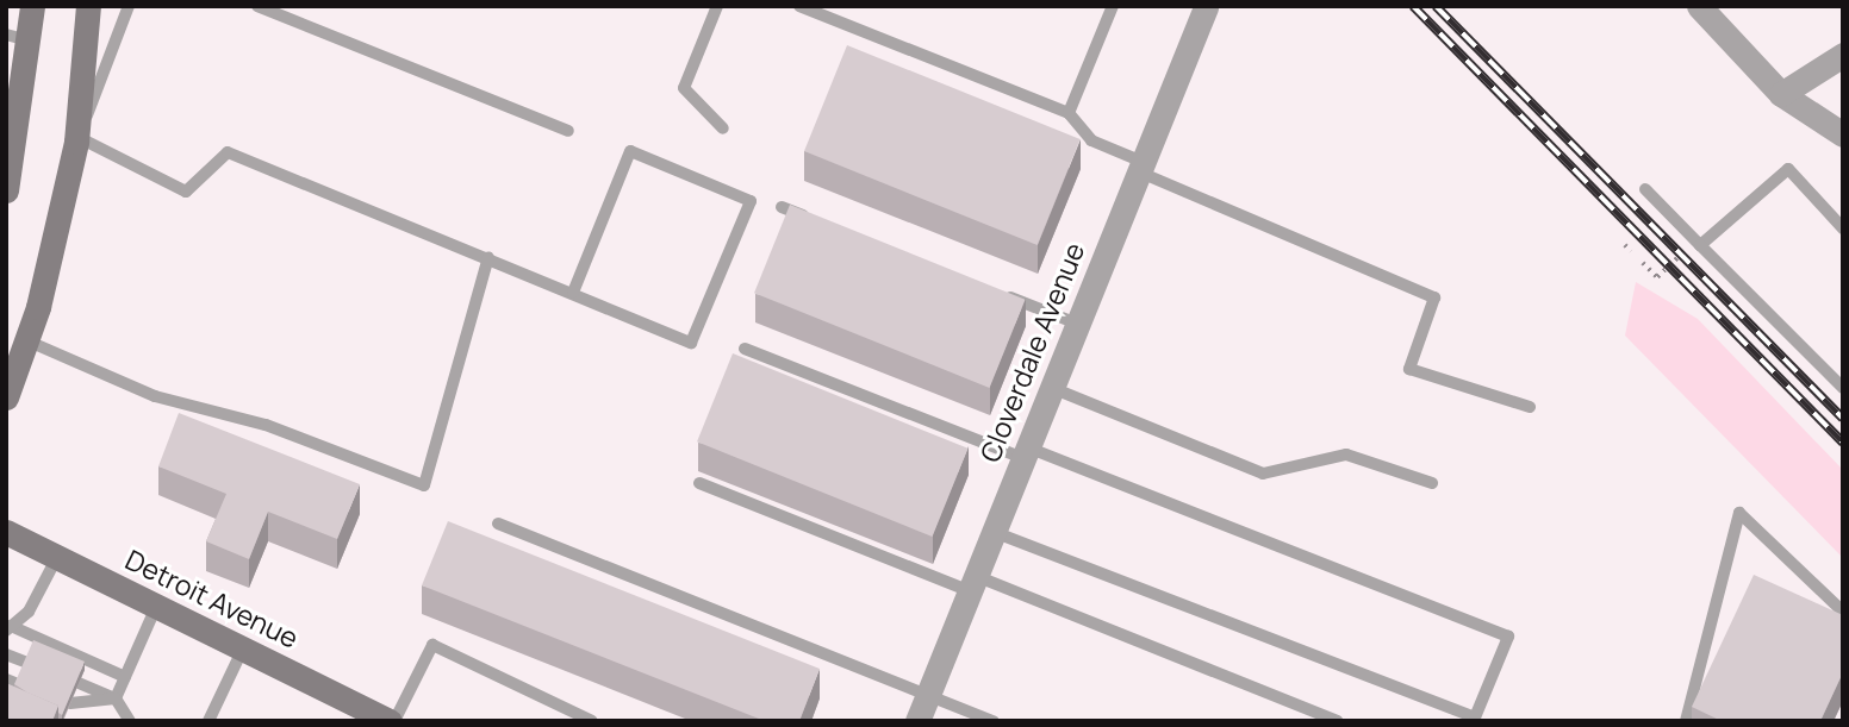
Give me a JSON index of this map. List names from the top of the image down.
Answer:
{
  "streets": {
    "main road": ["Detroit Avenue"],
    "street": ["Cloverdale Avenue"]
  }
}
